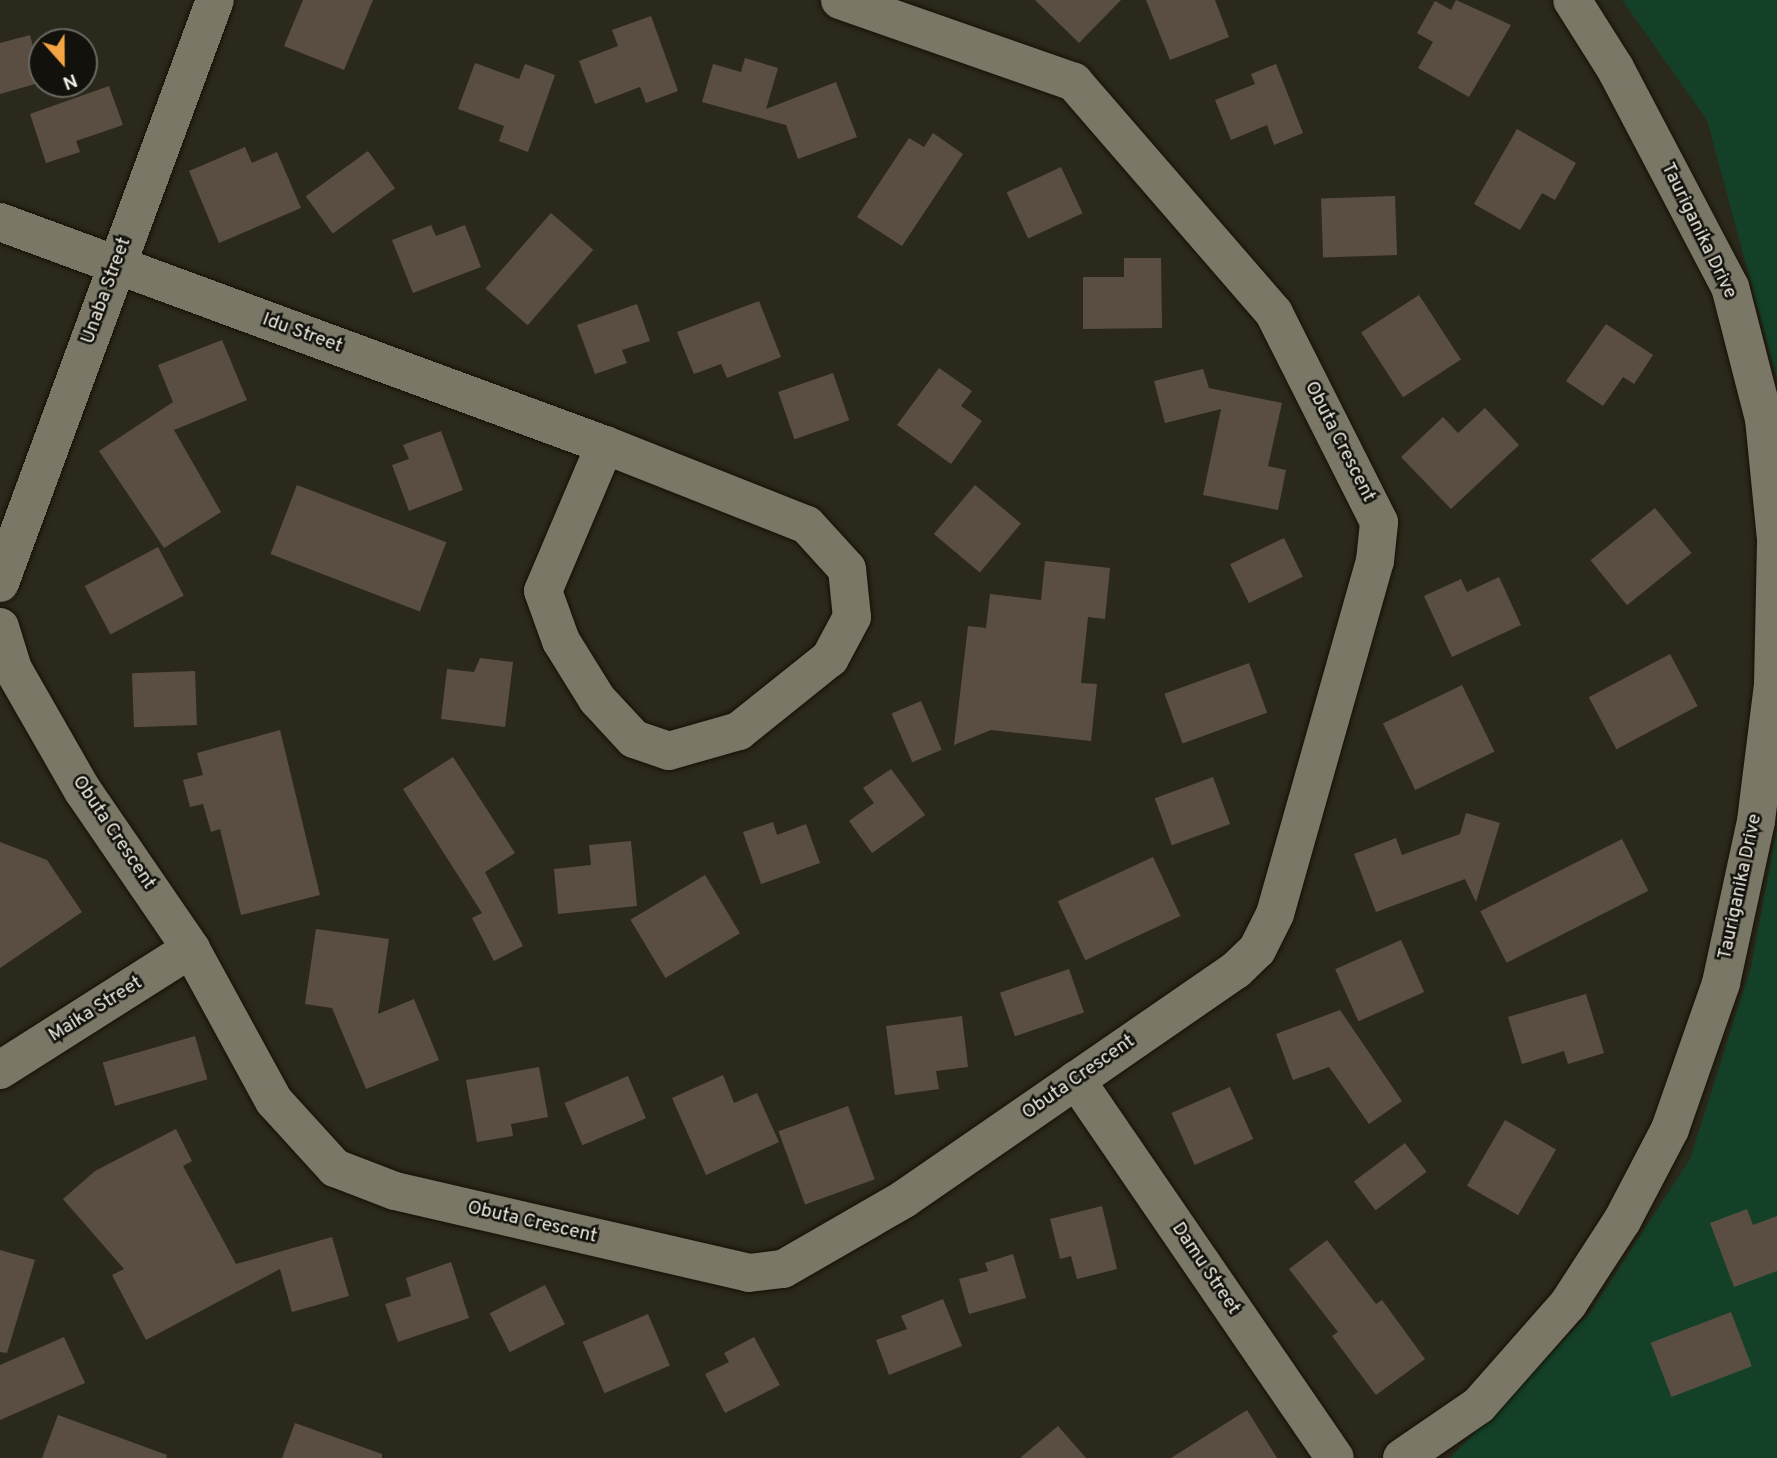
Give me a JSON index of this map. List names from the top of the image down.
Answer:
{
  "streets": {
    "street": [
      "Tauriganika Drive",
      "Unaba Street",
      "Idu Street",
      "Obuta Crescent",
      "Maika Street",
      "Damu Street"
    ]
  },
  "crossings": [
    ["Unaba Street", "Idu Street"],
    ["Obuta Crescent", "Maika Street"],
    ["Obuta Crescent", "Damu Street"]
  ],
  "north": "bottom"
}
